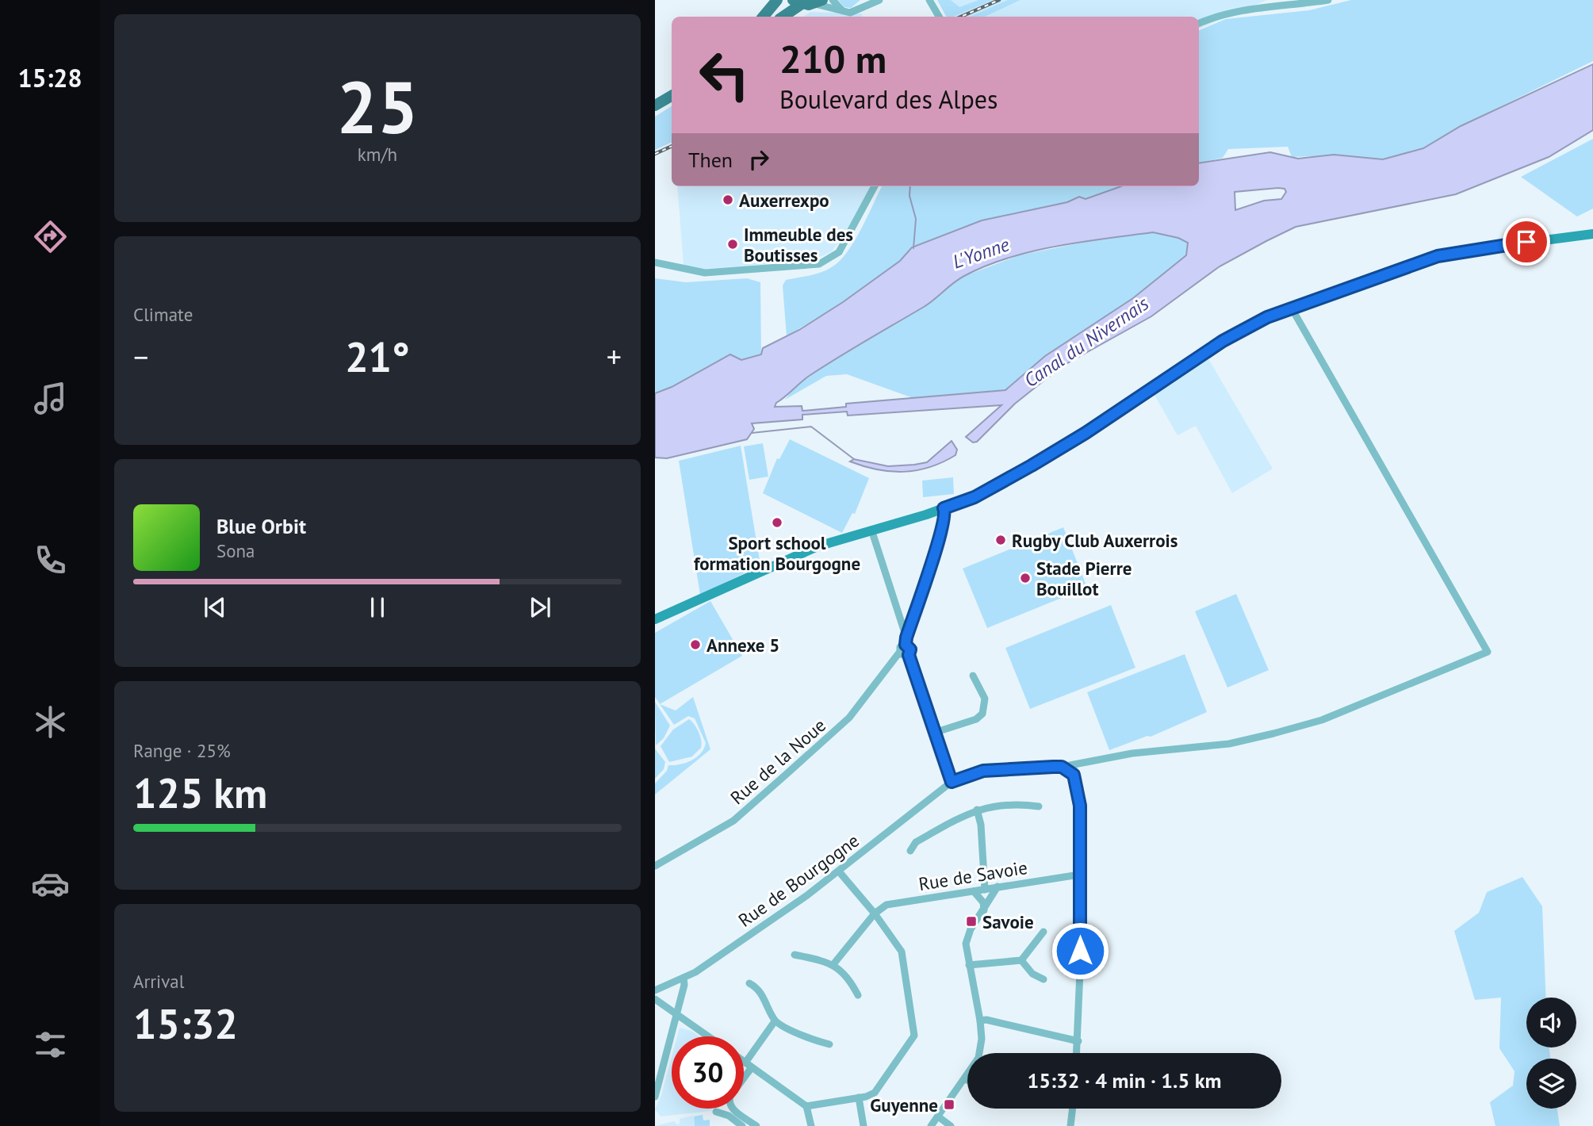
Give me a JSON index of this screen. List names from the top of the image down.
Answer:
{
  "streets": {
    "street": ["Rue de la Noue", "Rue de Savoie", "Rue de Bourgogne"]
  },
  "water": ["L'Yonne", "Canal du Nivernais"],
  "places": {
    "other": [
      "Auxerrexpo",
      "Immeuble des Boutisses",
      "Sport school formation Bourgogne",
      "Rugby Club Auxerrois",
      "Stade Pierre Bouillot",
      "Annexe 5"
    ],
    "transit": ["Savoie", "Guyenne"]
  },
  "page": {
    "tabs": "15:28",
    "tile": [
      ["25", "km/h"],
      "Climate",
      ["Range · 25%", "125 km"],
      ["Arrival", "15:32"]
    ],
    "turn": ["210 m", "Boulevard des Alpes"],
    "then": "Then",
    "heat": ["−", "21°", "+"],
    "song": ["Blue Orbit", "Sona"],
    "limit": "30",
    "trip": "15:32 · 4 min · 1.5 km"
  }
}
